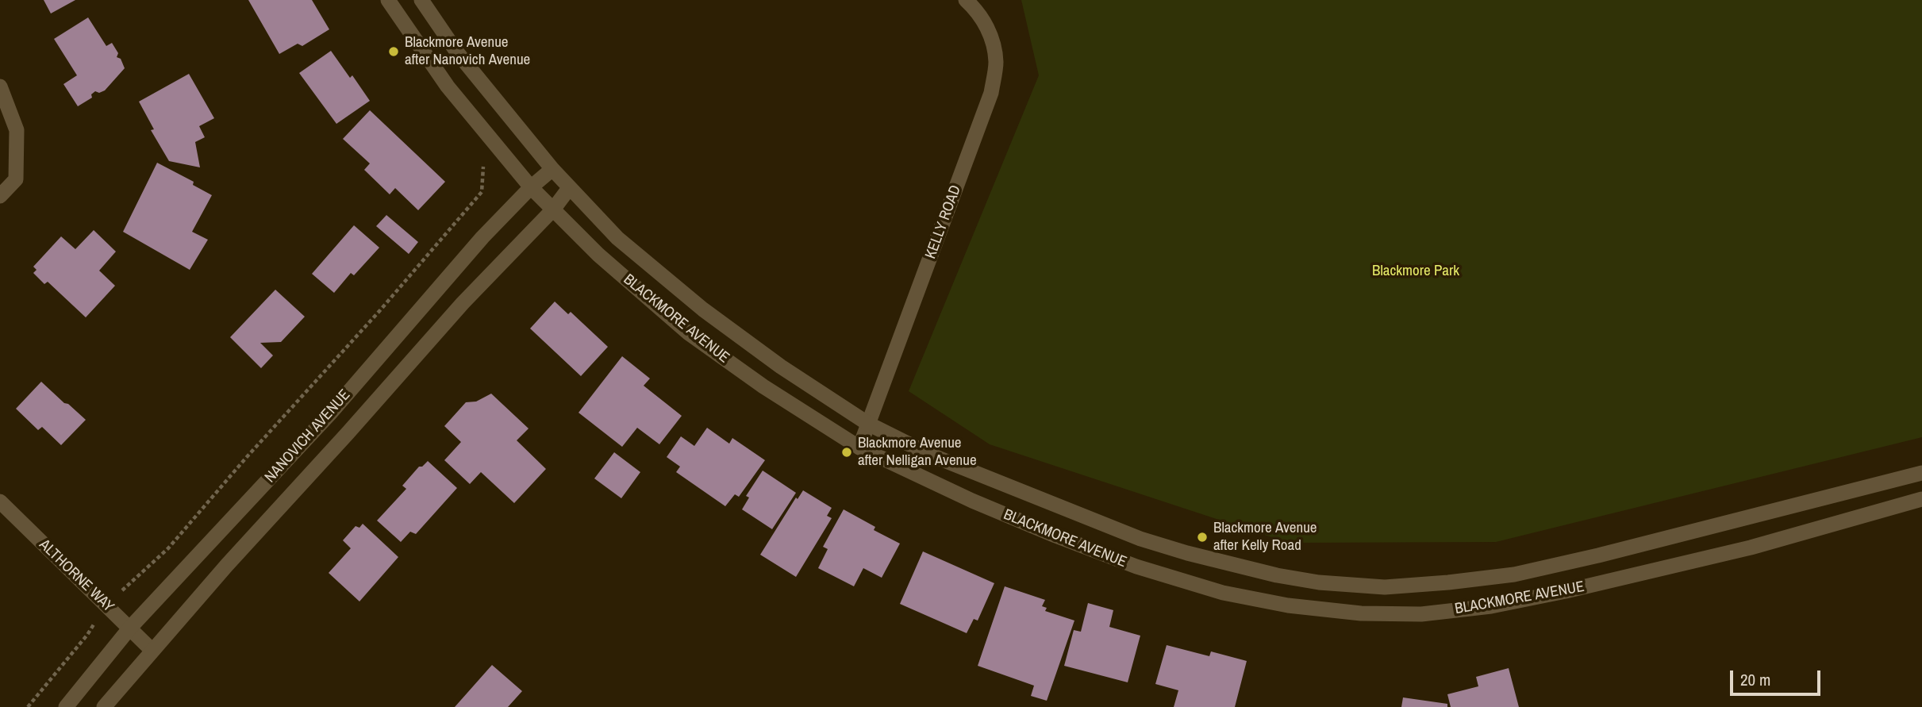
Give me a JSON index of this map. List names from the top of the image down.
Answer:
{
  "streets": {
    "street": [
      "KELLY ROAD",
      "BLACKMORE AVENUE",
      "NANOVICH AVENUE",
      "ALTHORNE WAY"
    ]
  },
  "crossings": [
    ["KELLY ROAD", "BLACKMORE AVENUE"],
    ["BLACKMORE AVENUE", "NANOVICH AVENUE"],
    ["NANOVICH AVENUE", "ALTHORNE WAY"]
  ],
  "parks": ["Blackmore Park"],
  "places": ["Blackmore Avenue after Nanovich Avenue", "Blackmore Avenue after Nelligan Avenue", "Blackmore Avenue after Kelly Road"],
  "scale_bar": "20 m"
}
